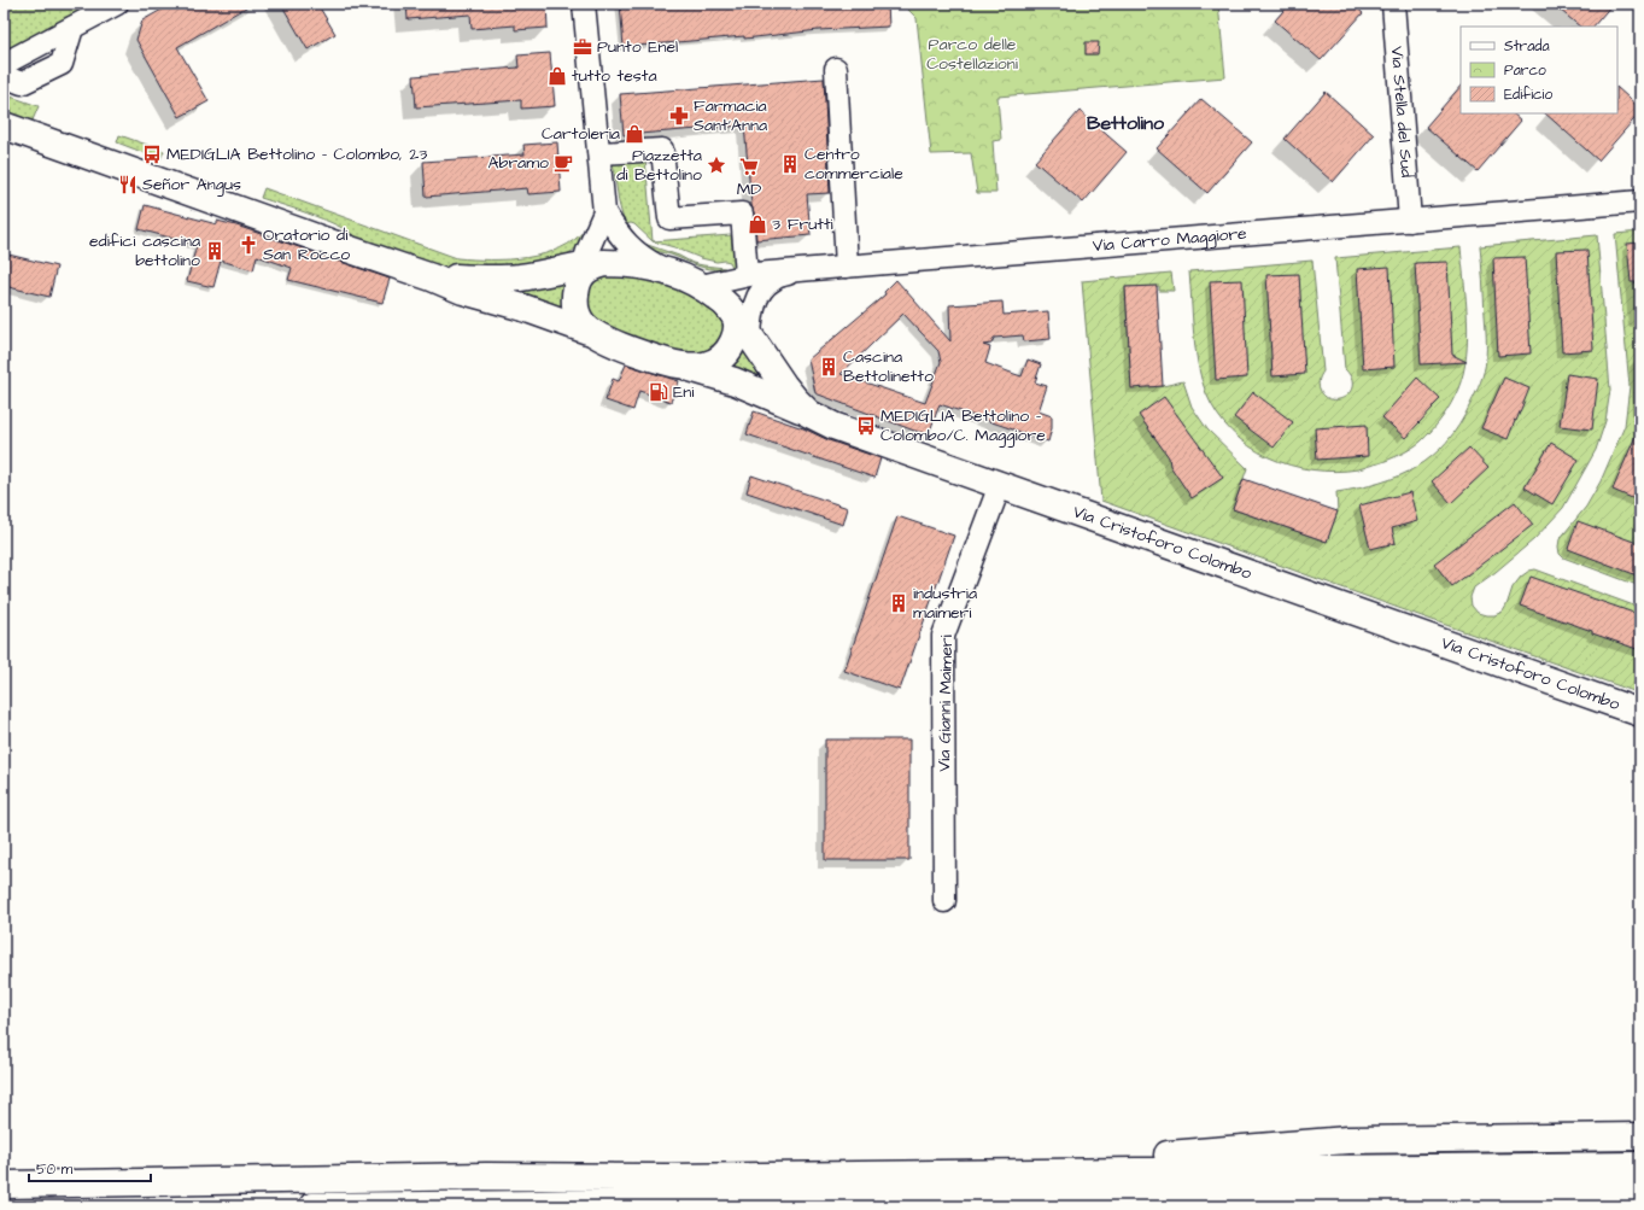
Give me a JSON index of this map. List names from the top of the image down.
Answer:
{
  "streets": {
    "main road": ["Via Cristoforo Colombo"],
    "street": ["Via Stella del Sud", "Via Carro Maggiore", "Via Gianni Maimeri"]
  },
  "crossings": [
    ["Via Stella del Sud", "Via Carro Maggiore"],
    ["Via Carro Maggiore", "Via Cristoforo Colombo"],
    ["Via Cristoforo Colombo", "Via Gianni Maimeri"]
  ],
  "districts": ["Bettolino"],
  "parks": ["Parco delle Costellazioni"],
  "places": {
    "office": ["Punto Enel"],
    "shop": ["tutto testa", "Cartoleria", "3 Frutti"],
    "pharmacy": ["Farmacia Sant'Anna"],
    "bus stop": ["MEDIGLIA Bettolino - Colombo, 23", "MEDIGLIA Bettolino - Colombo/C. Maggiore"],
    "cafe": ["Abramo"],
    "building": [
      "Centro commerciale",
      "edifici cascina bettolino",
      "Cascina Bettolinetto",
      "industria maimeri"
    ],
    "place": ["Piazzetta di Bettolino"],
    "supermarket": ["MD"],
    "restaurant": ["Señor Angus"],
    "church": ["Oratorio di San Rocco"],
    "fuel station": ["Eni"]
  },
  "legend": ["Strada", "Parco", "Edificio"],
  "scale_bar": "50 m"
}
